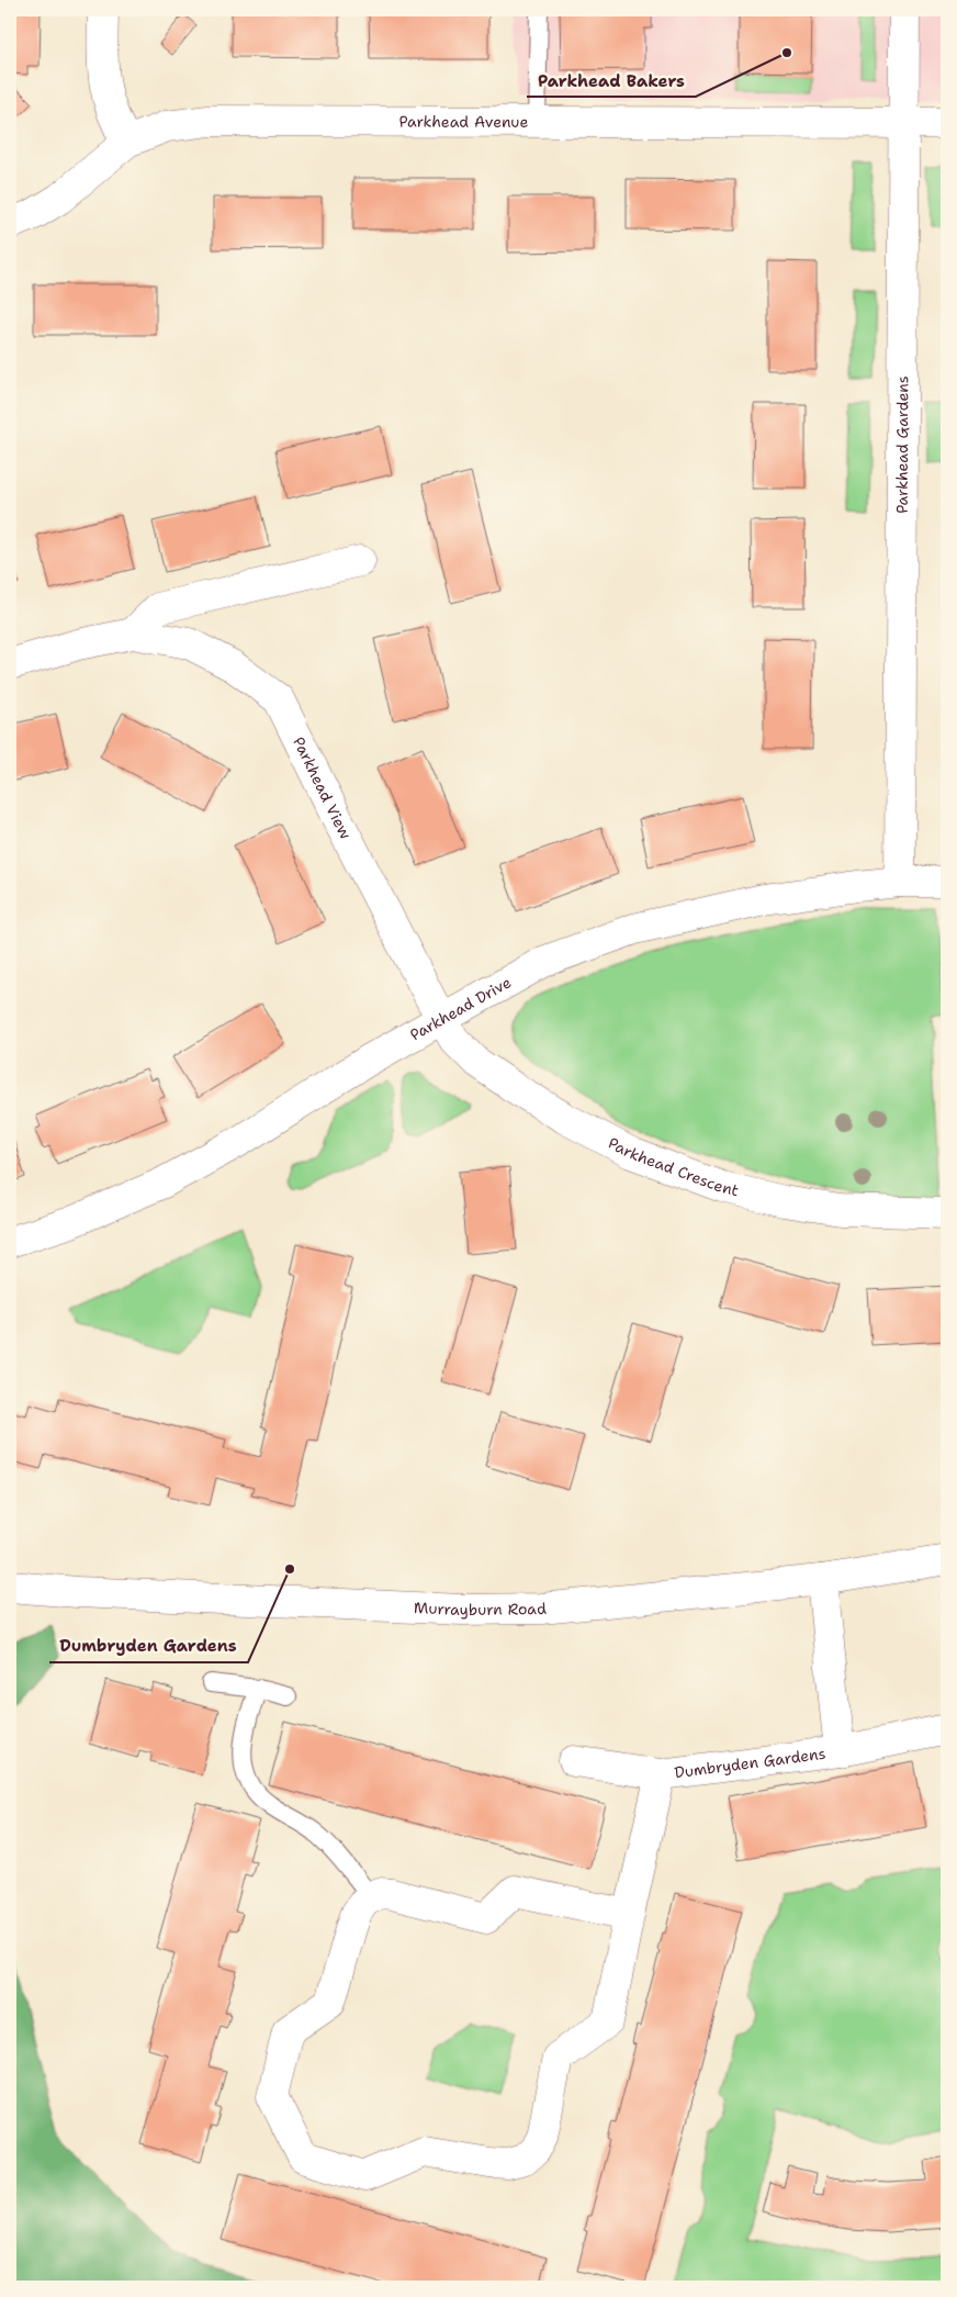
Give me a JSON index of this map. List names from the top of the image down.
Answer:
{
  "streets": {
    "street": [
      "Parkhead Avenue",
      "Parkhead Gardens",
      "Parkhead View",
      "Parkhead Drive",
      "Parkhead Crescent",
      "Murrayburn Road",
      "Dumbryden Gardens"
    ]
  },
  "crossings": [
    ["Parkhead Avenue", "Parkhead Gardens"],
    ["Parkhead Gardens", "Parkhead Drive"],
    ["Parkhead View", "Parkhead Drive"],
    ["Parkhead View", "Parkhead Crescent"],
    ["Parkhead Drive", "Parkhead Crescent"],
    ["Murrayburn Road", "Dumbryden Gardens"]
  ],
  "places": ["Parkhead Bakers", "Dumbryden Gardens"]
}
